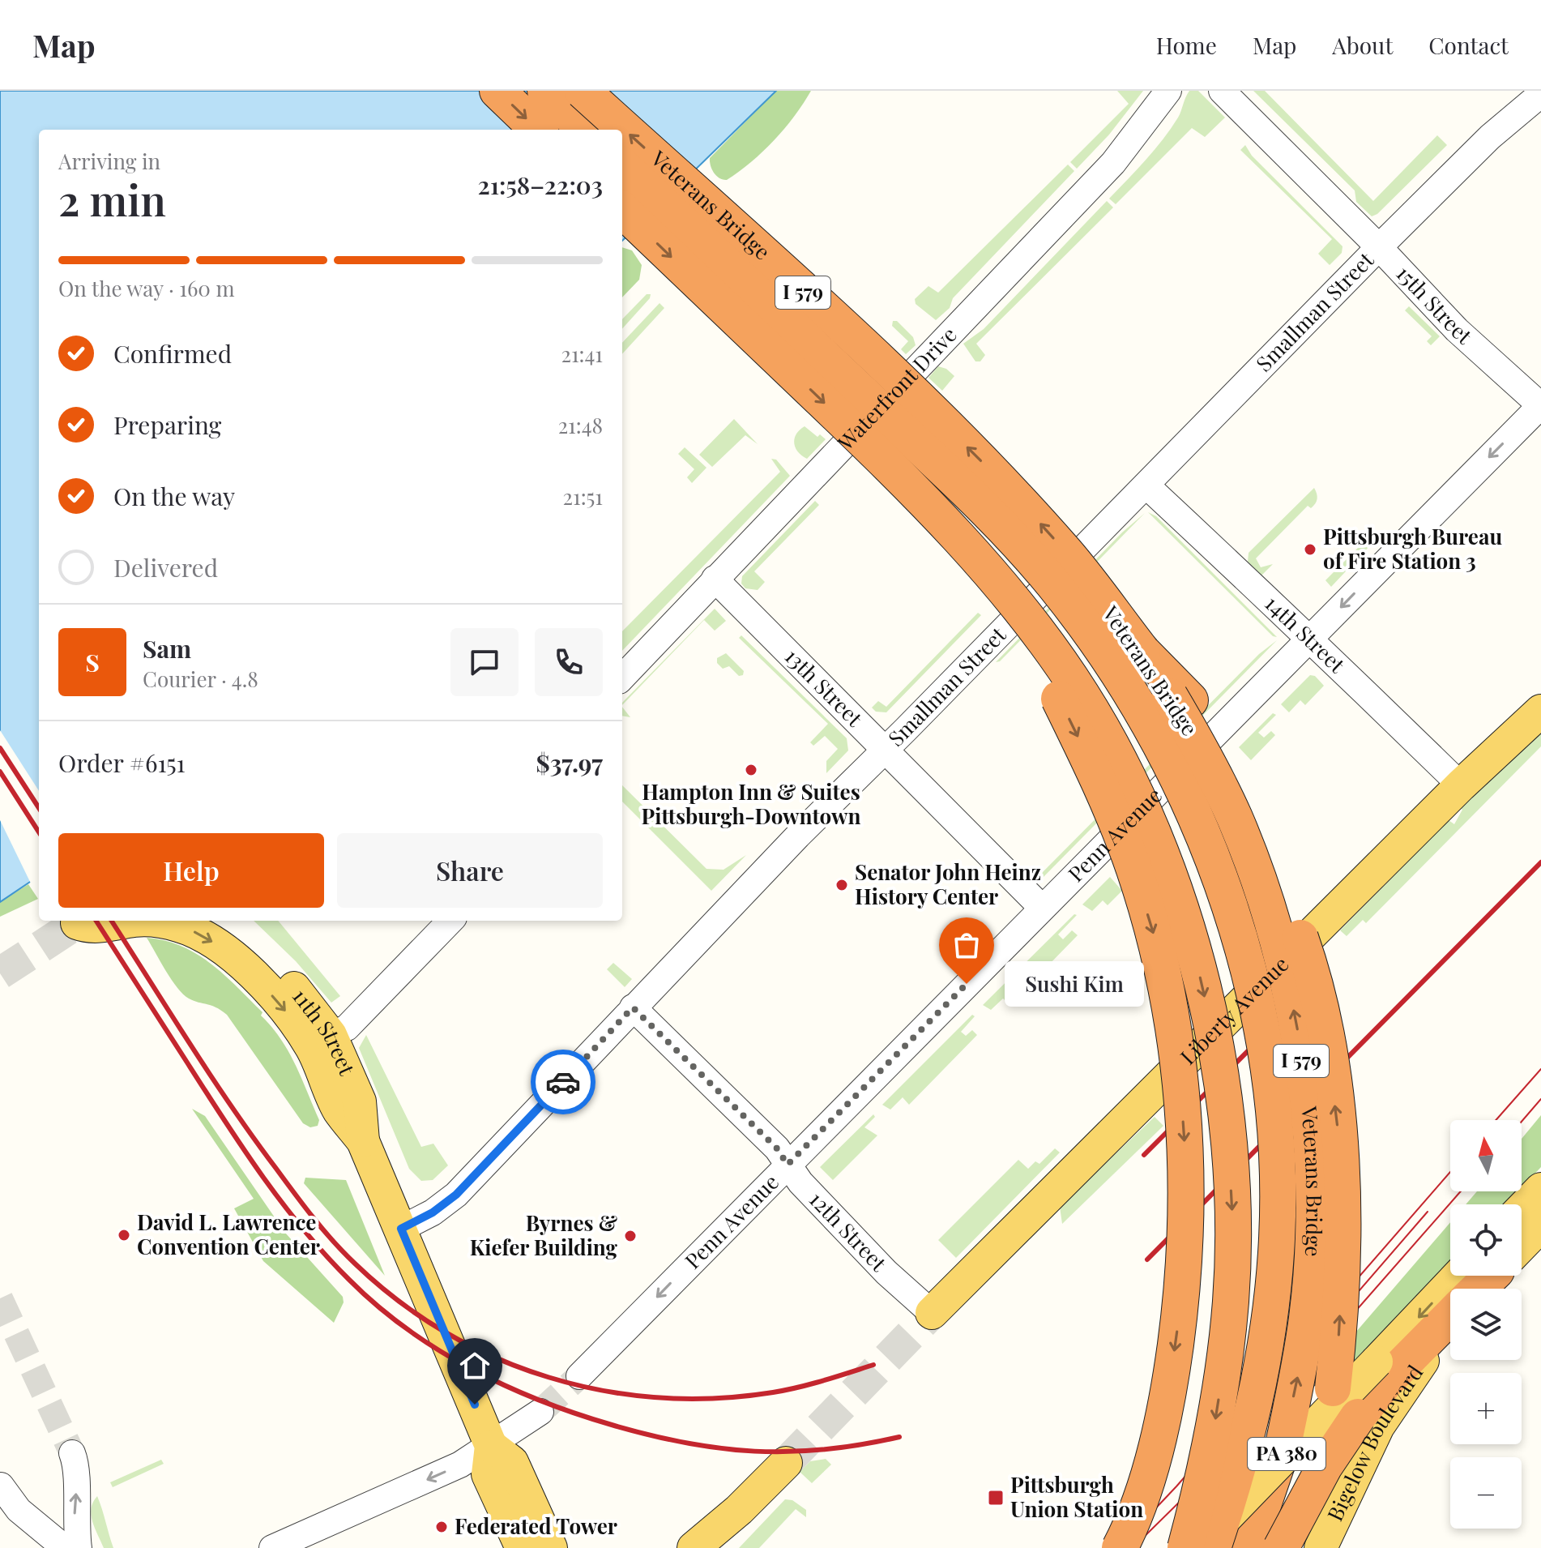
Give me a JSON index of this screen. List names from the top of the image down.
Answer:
{
  "streets": {
    "highway": ["Veterans Bridge", "I 579"],
    "main road": [
      "Liberty Avenue",
      "11th Street",
      "Bigelow Boulevard",
      "PA 380"
    ],
    "street": [
      "15th Street",
      "Smallman Street",
      "Waterfront Drive",
      "14th Street",
      "13th Street",
      "Penn Avenue",
      "12th Street"
    ]
  },
  "crossings": [
    ["15th Street", "Smallman Street"],
    ["15th Street", "Penn Avenue"],
    ["Smallman Street", "14th Street"],
    ["Smallman Street", "13th Street"],
    ["Smallman Street", "11th Street"],
    ["Smallman Street", "12th Street"],
    ["Waterfront Drive", "13th Street"],
    ["14th Street", "Penn Avenue"],
    ["14th Street", "Liberty Avenue"],
    ["13th Street", "Penn Avenue"],
    ["Penn Avenue", "12th Street"],
    ["Liberty Avenue", "12th Street"]
  ],
  "one_way": ["Penn Avenue"],
  "places": {
    "other": [
      "Pittsburgh Bureau of Fire Station 3",
      "Hampton Inn & Suites Pittsburgh-Downtown",
      "Senator John Heinz History Center",
      "Sushi Kim",
      "David L. Lawrence Convention Center",
      "Byrnes & Kiefer Building",
      "Federated Tower"
    ],
    "transit": ["Pittsburgh Union Station"]
  },
  "north": "top",
  "page": {
    "header": "Map",
    "nav": [
      "Home",
      "Map",
      "About",
      "Contact"
    ],
    "heading": ["2 min", "Arriving in", "21:58–22:03"],
    "panel": [
      "Sam",
      "Courier · 4.8",
      "Order #6151",
      "$37.97"
    ],
    "bar": "On the way · 160 m",
    "list": [
      ["Confirmed", "21:41"],
      ["Preparing", "21:48"],
      ["On the way", "21:51"],
      "Delivered"
    ],
    "round": "S",
    "buttons": ["Help", "Share"],
    "bubble": "Sushi Kim",
    "map_buttons": ["+", "−"]
  }
}
